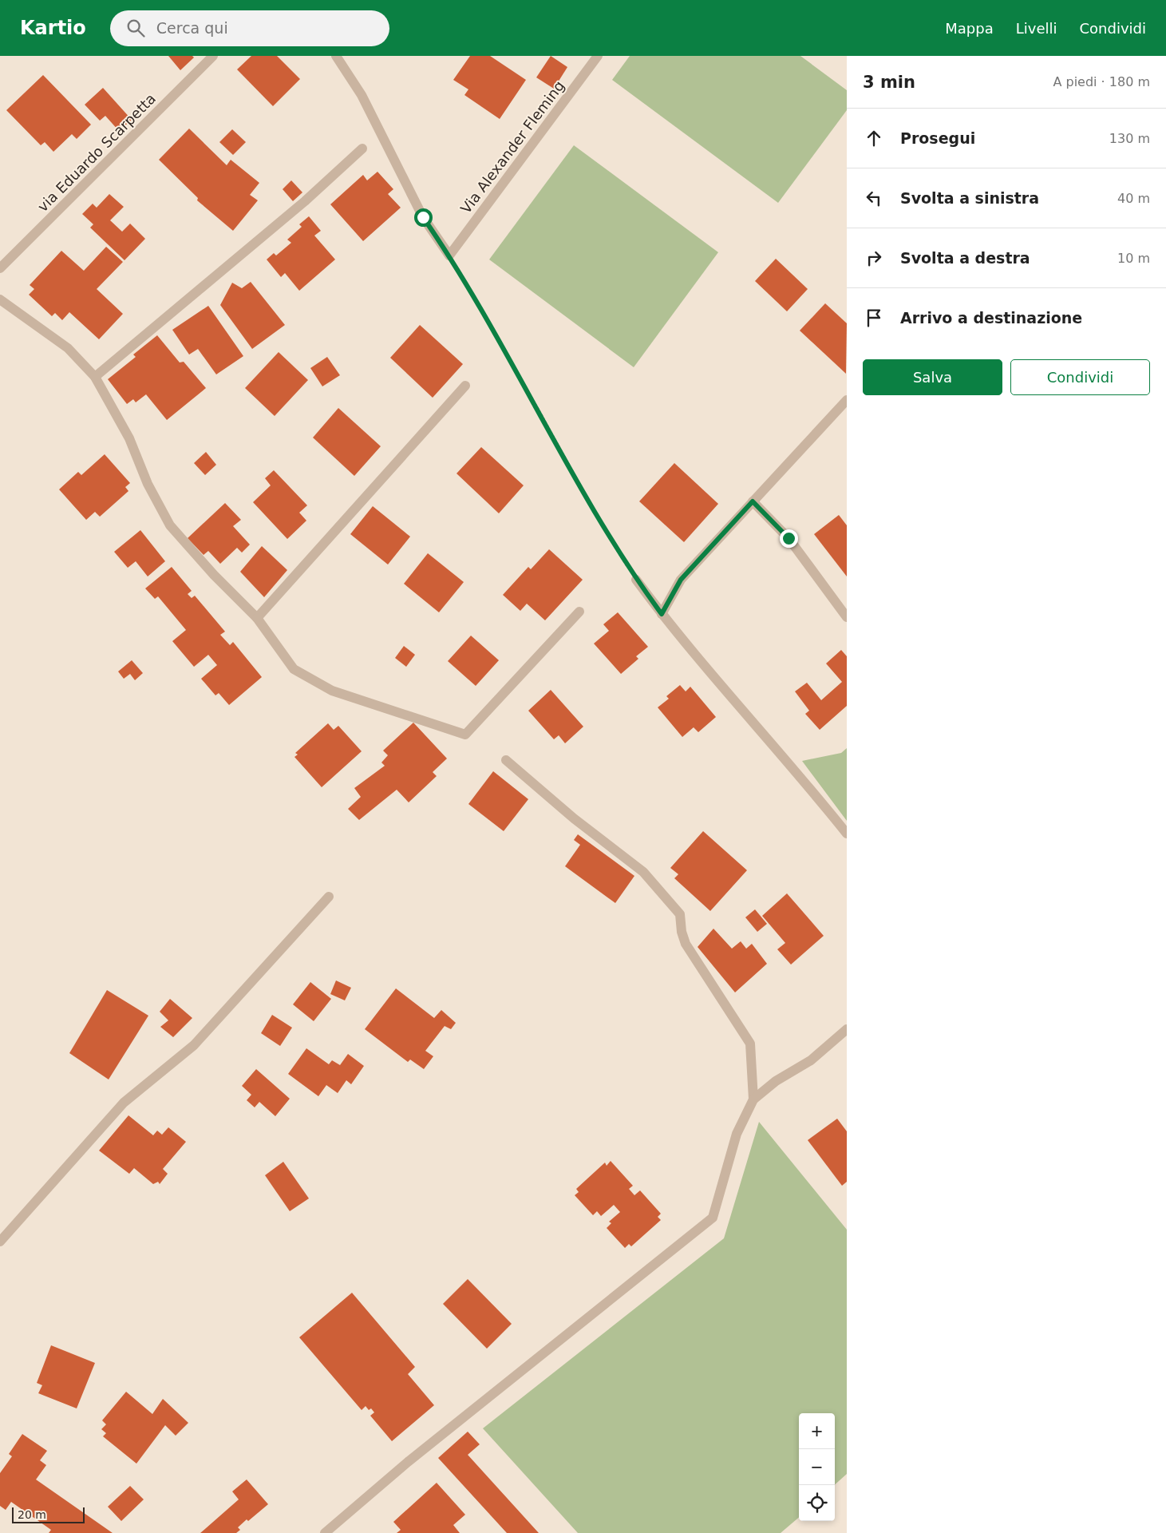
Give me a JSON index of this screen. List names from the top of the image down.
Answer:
{
  "streets": {
    "street": ["Via Alexander Fleming", "via Eduardo Scarpetta"]
  },
  "scale_bar": "20 m",
  "page": {
    "header": "Kartio",
    "search": "Cerca qui",
    "nav": ["Mappa", "Livelli", "Condividi"],
    "heading": ["3 min", "A piedi · 180 m"],
    "list": [
      ["Prosegui", "130 m"],
      ["Svolta a sinistra", "40 m"],
      ["Svolta a destra", "10 m"],
      "Arrivo a destinazione"
    ],
    "buttons": ["Salva", "Condividi"],
    "map_buttons": ["+", "−"],
    "scale": "20 m"
  }
}
